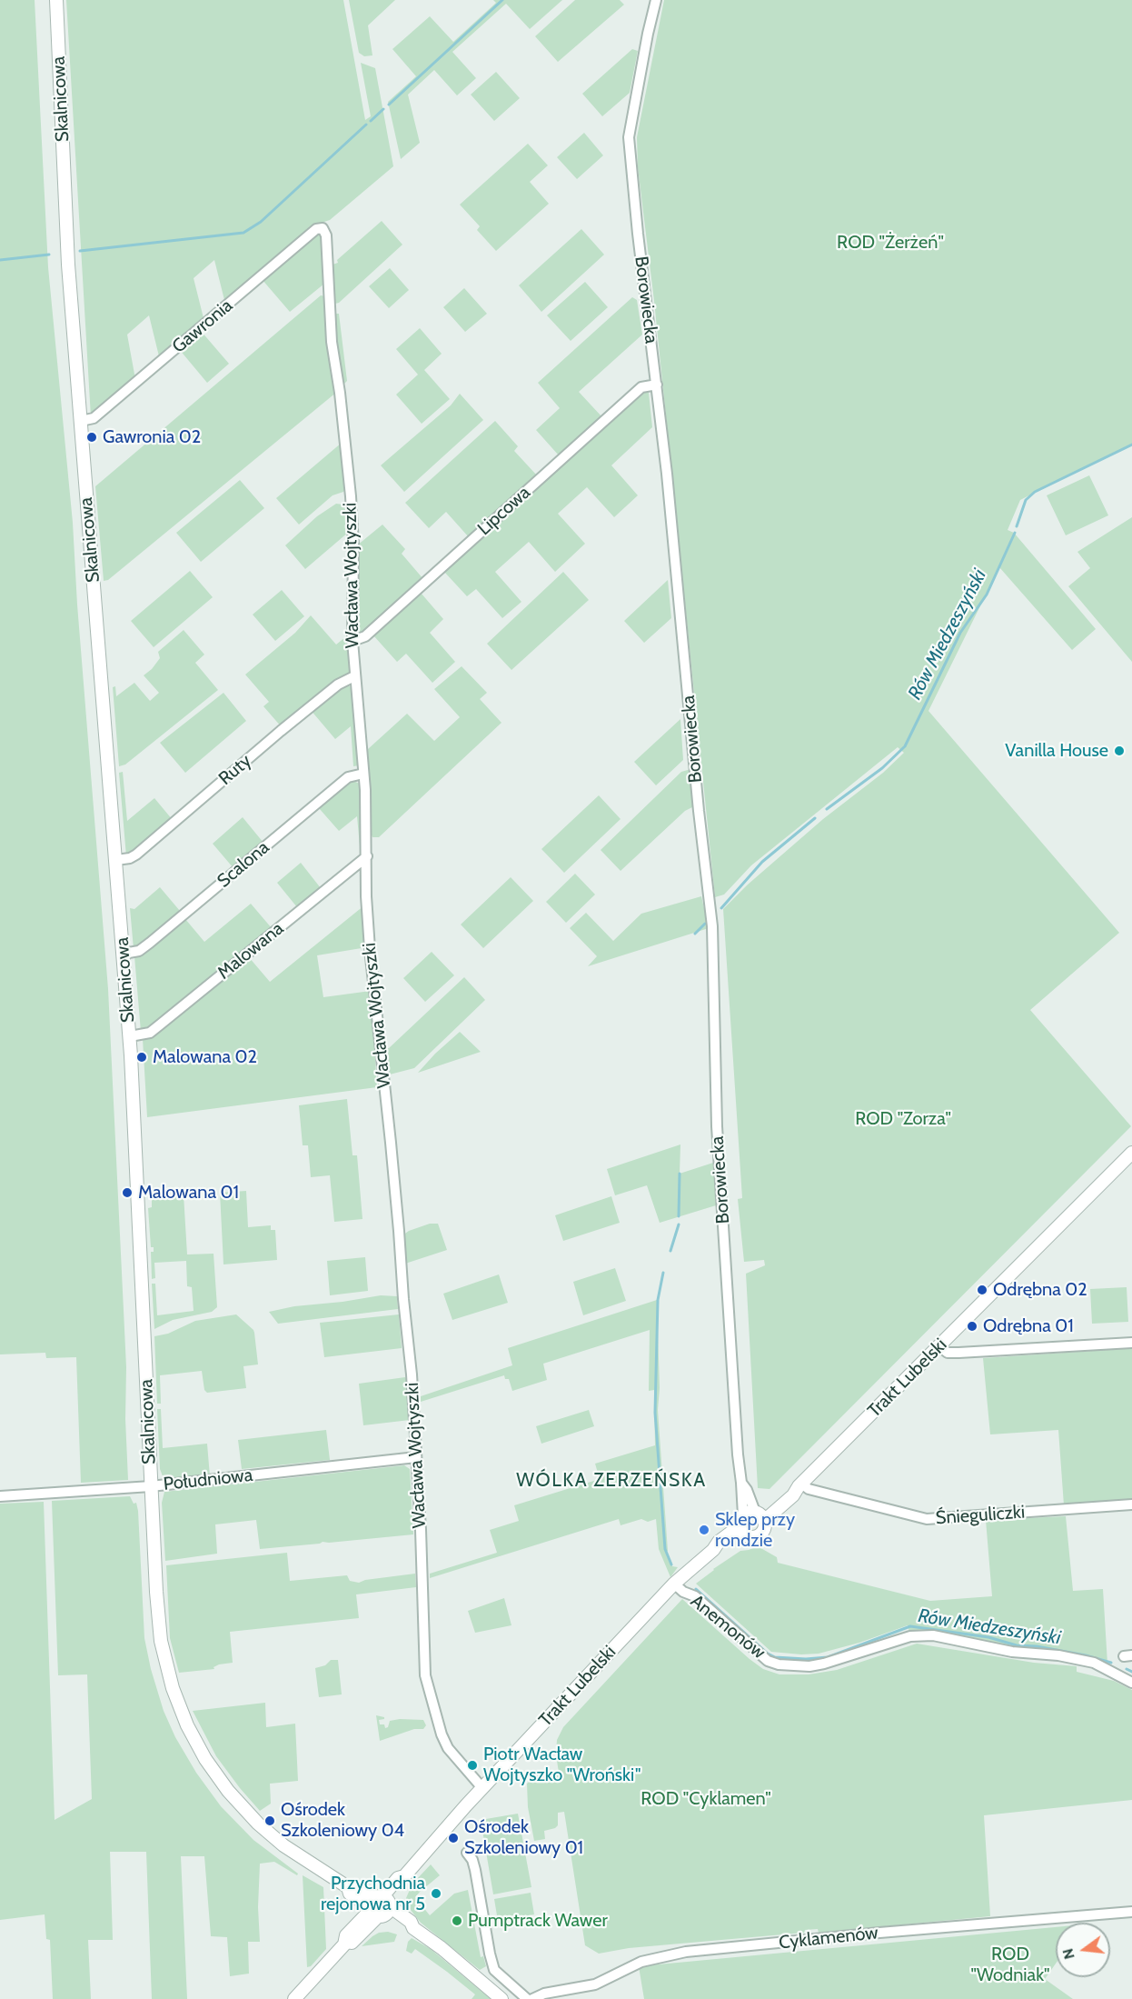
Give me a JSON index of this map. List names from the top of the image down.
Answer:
{
  "streets": {
    "street": [
      "Skalnicowa",
      "Borowiecka",
      "Gawronia",
      "Lipcowa",
      "Wacława Wojtyszki",
      "Ruty",
      "Scalona",
      "Malowana",
      "Trakt Lubelski",
      "Południowa",
      "Śnieguliczki",
      "Anemonów",
      "Cyklamenów"
    ]
  },
  "crossings": [
    ["Skalnicowa", "Gawronia"],
    ["Skalnicowa", "Ruty"],
    ["Skalnicowa", "Scalona"],
    ["Skalnicowa", "Malowana"],
    ["Skalnicowa", "Trakt Lubelski"],
    ["Skalnicowa", "Południowa"],
    ["Borowiecka", "Lipcowa"],
    ["Borowiecka", "Trakt Lubelski"],
    ["Gawronia", "Wacława Wojtyszki"],
    ["Lipcowa", "Wacława Wojtyszki"],
    ["Wacława Wojtyszki", "Ruty"],
    ["Wacława Wojtyszki", "Scalona"],
    ["Wacława Wojtyszki", "Malowana"],
    ["Wacława Wojtyszki", "Trakt Lubelski"],
    ["Wacława Wojtyszki", "Południowa"],
    ["Trakt Lubelski", "Śnieguliczki"],
    ["Trakt Lubelski", "Anemonów"]
  ],
  "districts": ["WÓLKA ZERZEŃSKA"],
  "water": ["Rów Miedzeszyński"],
  "parks": [
    "ROD \"Żerżeń\"",
    "ROD \"Zorza\"",
    "ROD \"Cyklamen\"",
    "ROD \"Wodniak\""
  ],
  "places": [
    "Gawronia 02",
    "Vanilla House",
    "Malowana 02",
    "Malowana 01",
    "Odrębna 02",
    "Odrębna 01",
    "Sklep przy rondzie",
    "Piotr Wacław Wojtyszko \"Wroński\"",
    "Ośrodek Szkoleniowy 04",
    "Ośrodek Szkoleniowy 01",
    "Przychodnia rejonowa nr 5",
    "Pumptrack Wawer"
  ],
  "north": "left"
}
